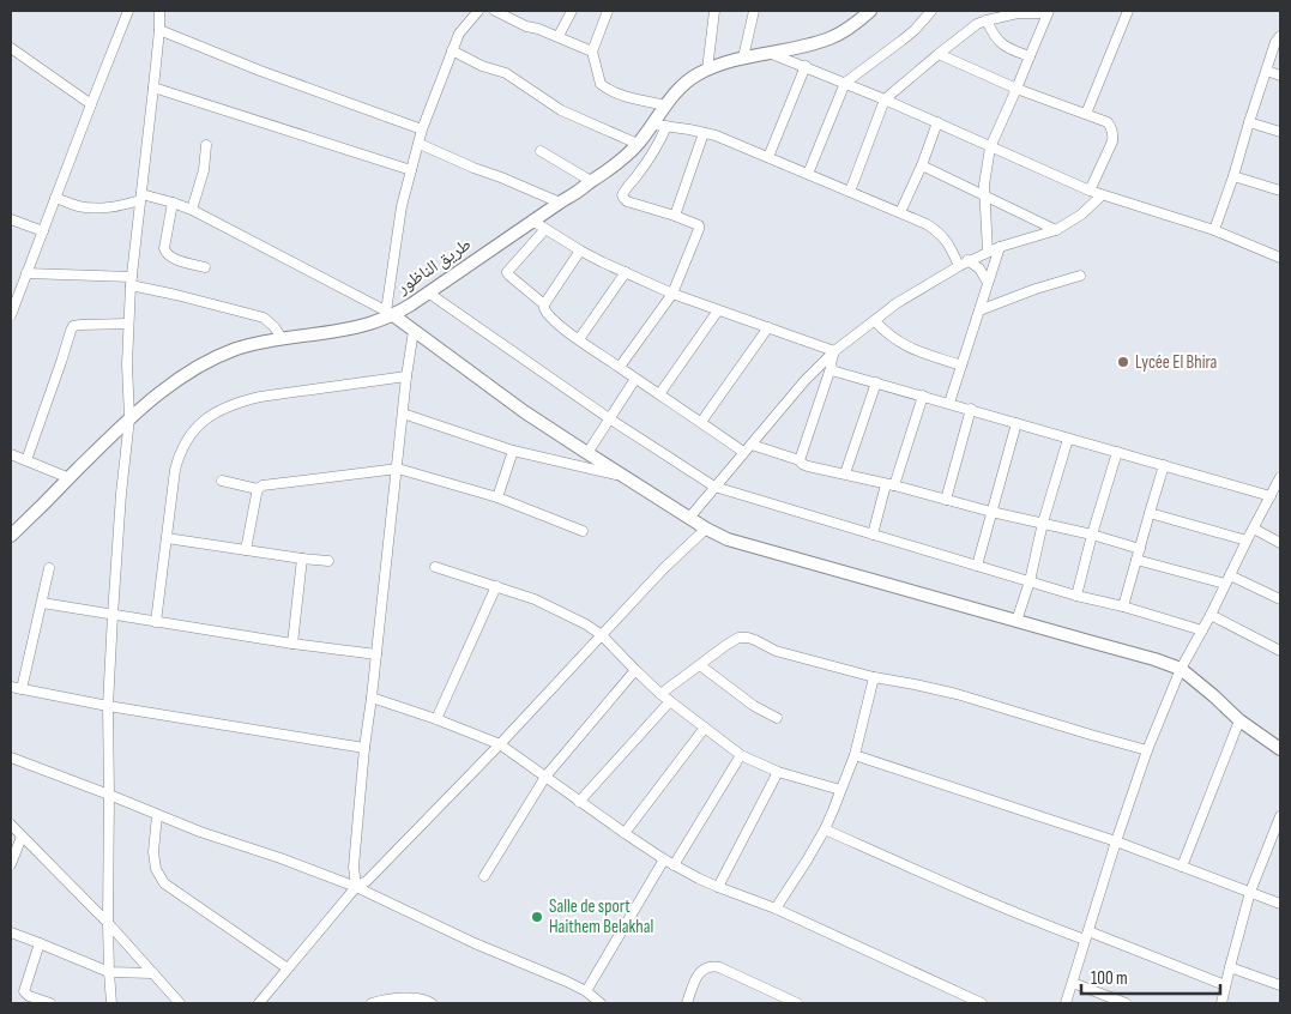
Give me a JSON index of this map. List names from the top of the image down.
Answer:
{
  "streets": {
    "street": ["طريق الناظور"]
  },
  "places": ["Lycée El Bhira", "Salle de sport Haithem Belakhal"],
  "scale_bar": "100 m"
}
